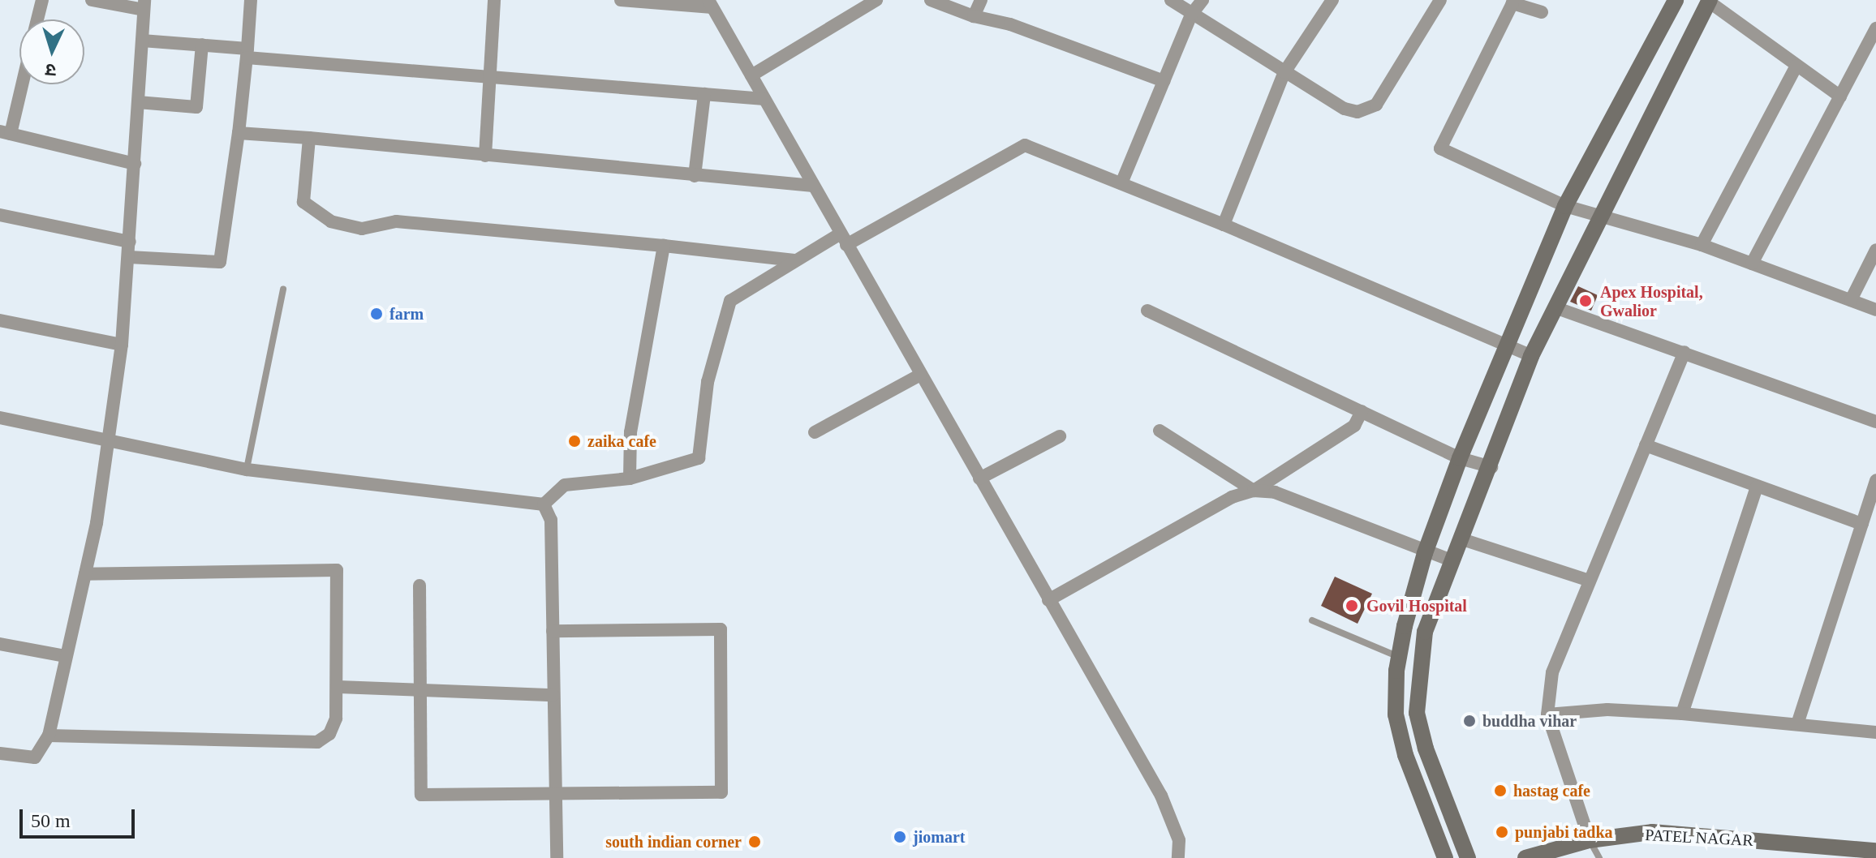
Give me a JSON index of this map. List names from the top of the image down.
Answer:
{
  "streets": {
    "main road": ["PATEL NAGAR"]
  },
  "places": [
    "Apex Hospital, Gwalior",
    "farm",
    "zaika cafe",
    "Govil Hospital",
    "buddha vihar",
    "hastag cafe",
    "punjabi tadka",
    "jiomart",
    "south indian corner"
  ],
  "scale_bar": "50 m",
  "north": "bottom"
}
